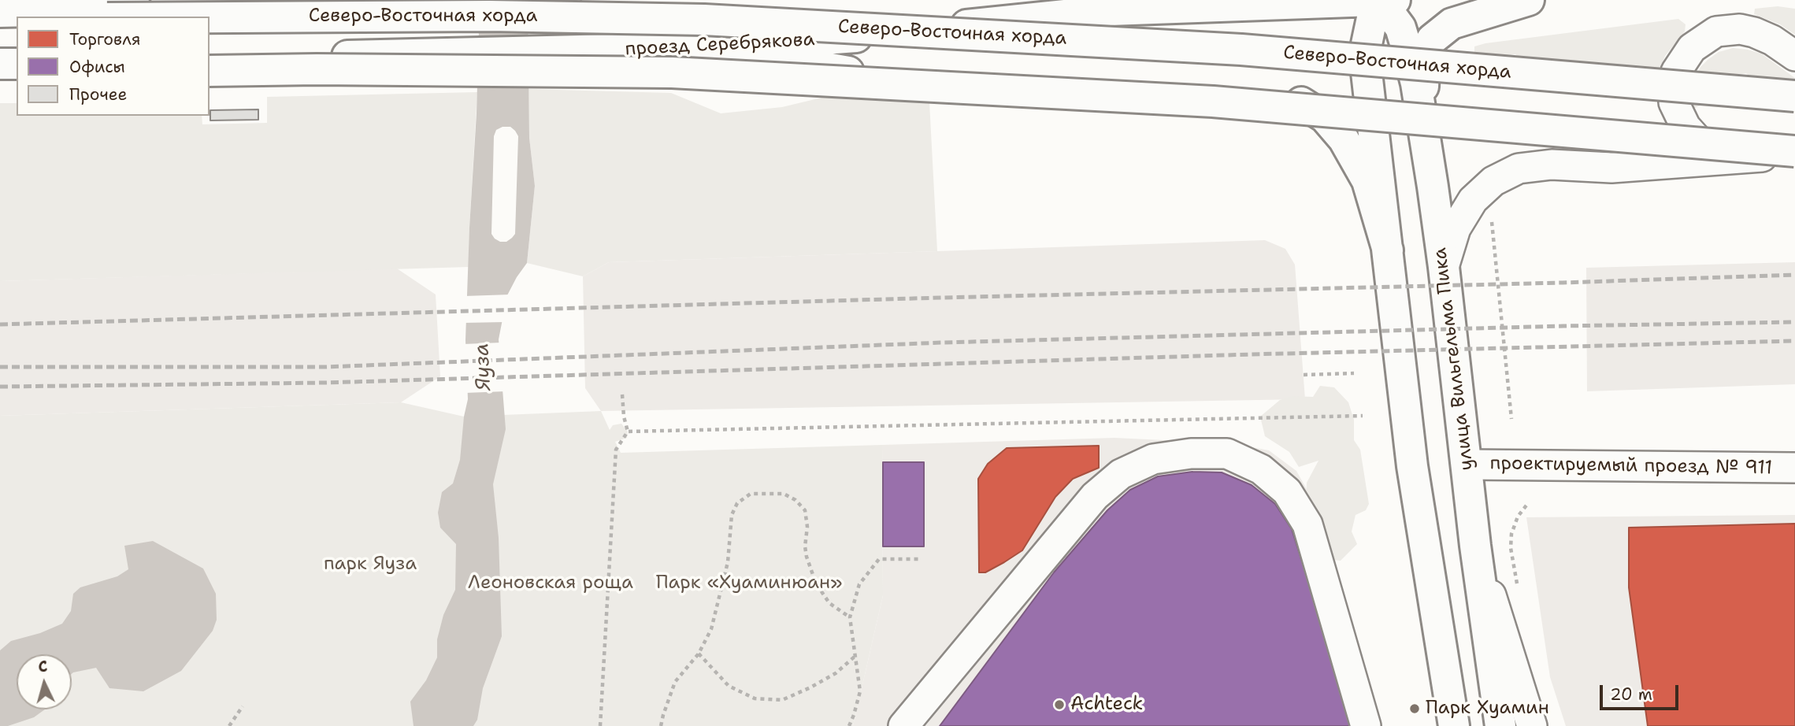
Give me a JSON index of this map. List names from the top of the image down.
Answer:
{
  "streets": {
    "main road": ["Северо-Восточная хорда", "проезд Серебрякова", "улица Вильгельма Пика"],
    "street": ["проектируемый проезд № 911"]
  },
  "crossings": [
    ["проезд Серебрякова", "улица Вильгельма Пика"],
    ["улица Вильгельма Пика", "проектируемый проезд № 911"]
  ],
  "water": ["Яуза"],
  "parks": ["парк Яуза", "Леоновская роща", "Парк «Хуаминюан»"],
  "places": ["Achteck", "Парк Хуамин"],
  "legend": ["Торговля", "Офисы", "Прочее"],
  "scale_bar": "20 m",
  "north": "top"
}
